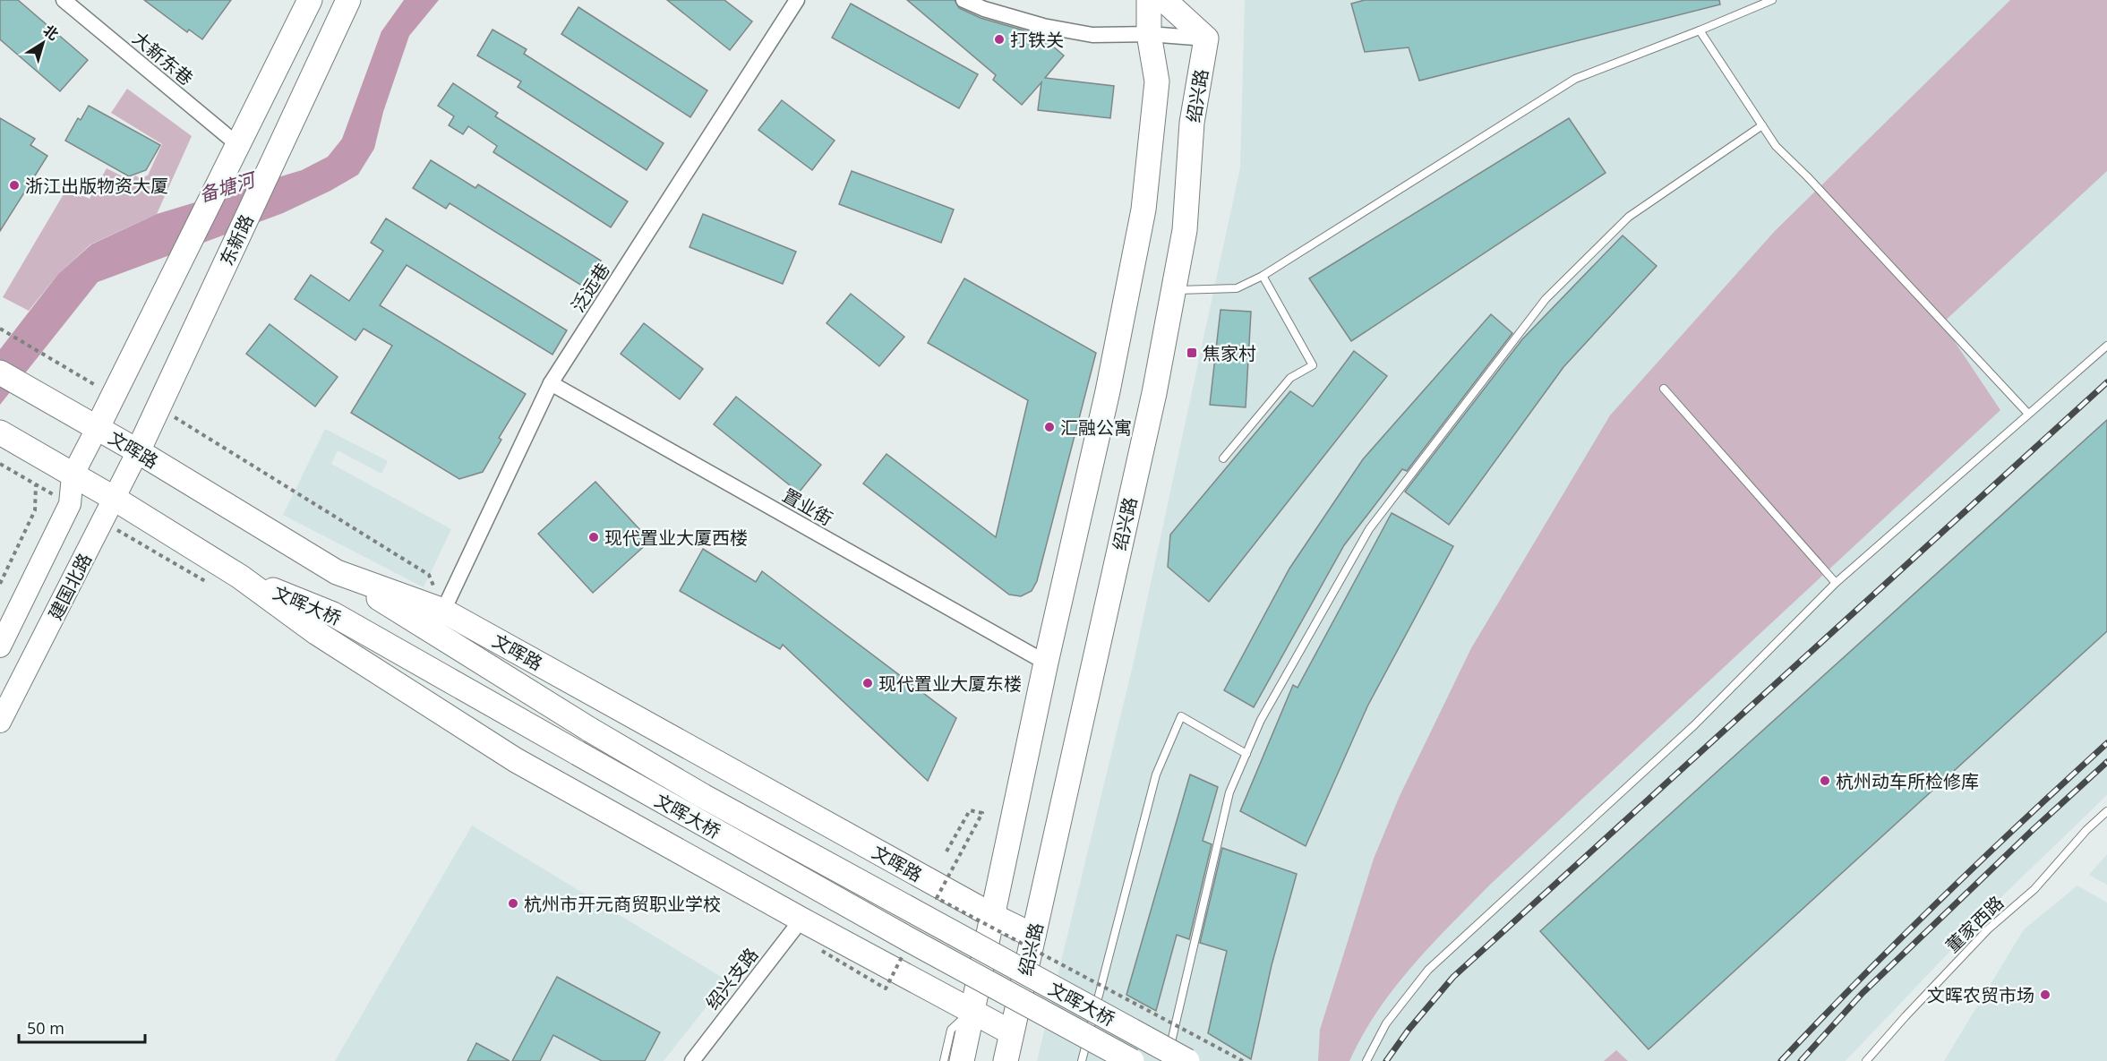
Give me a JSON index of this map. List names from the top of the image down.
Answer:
{
  "streets": {
    "main road": [
      "绍兴路",
      "东新路",
      "文晖路",
      "建国北路",
      "文晖大桥"
    ],
    "street": [
      "大新东巷",
      "泛远巷",
      "置业街",
      "绍兴支路"
    ],
    "lane": ["董家西路"]
  },
  "crossings": [
    ["绍兴路", "文晖路"],
    ["东新路", "文晖路"],
    ["东新路", "建国北路"],
    ["泛远巷", "文晖路"],
    ["泛远巷", "置业街"],
    ["文晖路", "建国北路"],
    ["文晖路", "文晖大桥"]
  ],
  "water": ["备塘河"],
  "places": {
    "other": [
      "打铁关",
      "浙江出版物资大厦",
      "汇融公寓",
      "现代置业大厦西楼",
      "现代置业大厦东楼",
      "杭州动车所检修库",
      "杭州市开元商贸职业学校",
      "文晖农贸市场"
    ],
    "transit": ["焦家村"]
  },
  "scale_bar": "50 m",
  "north": "top right"
}
